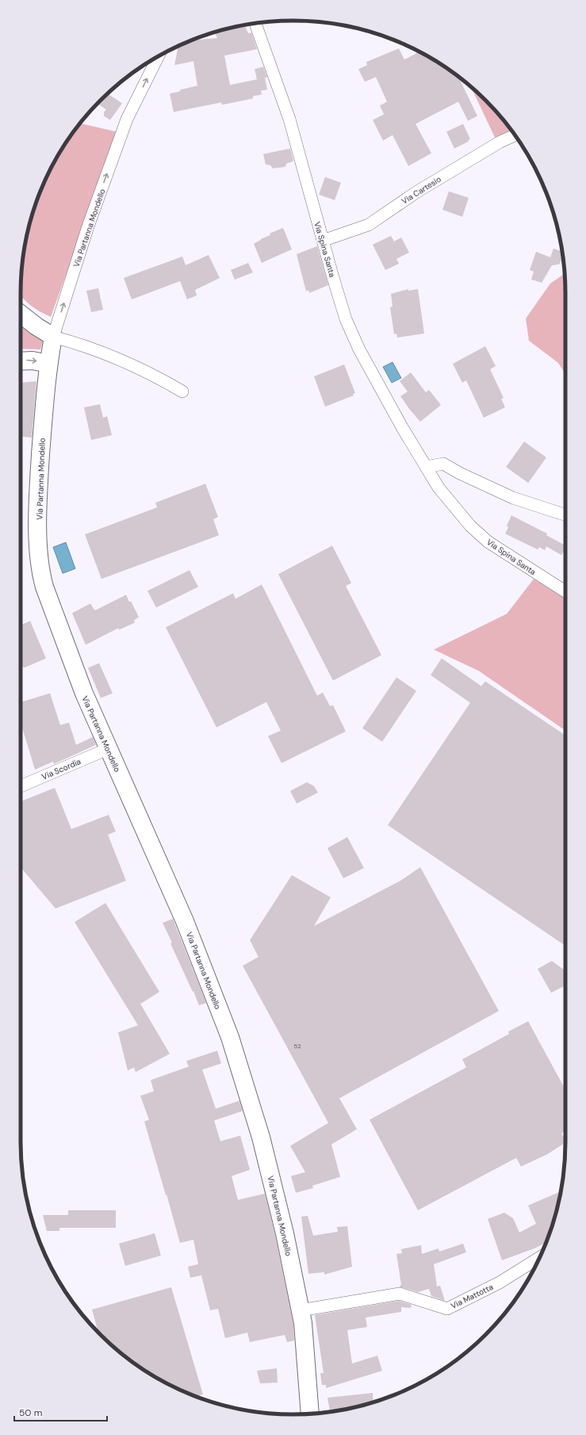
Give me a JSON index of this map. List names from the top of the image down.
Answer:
{
  "streets": {
    "main road": ["Via Partanna Mondello"],
    "street": [
      "Via Cartesio",
      "Via Spina Santa",
      "Via Scordia",
      "Via Mattotta"
    ]
  },
  "crossings": [
    ["Via Cartesio", "Via Spina Santa"],
    ["Via Partanna Mondello", "Via Scordia"],
    ["Via Partanna Mondello", "Via Mattotta"]
  ],
  "house_numbers": ["52"],
  "scale_bar": "50 m"
}
